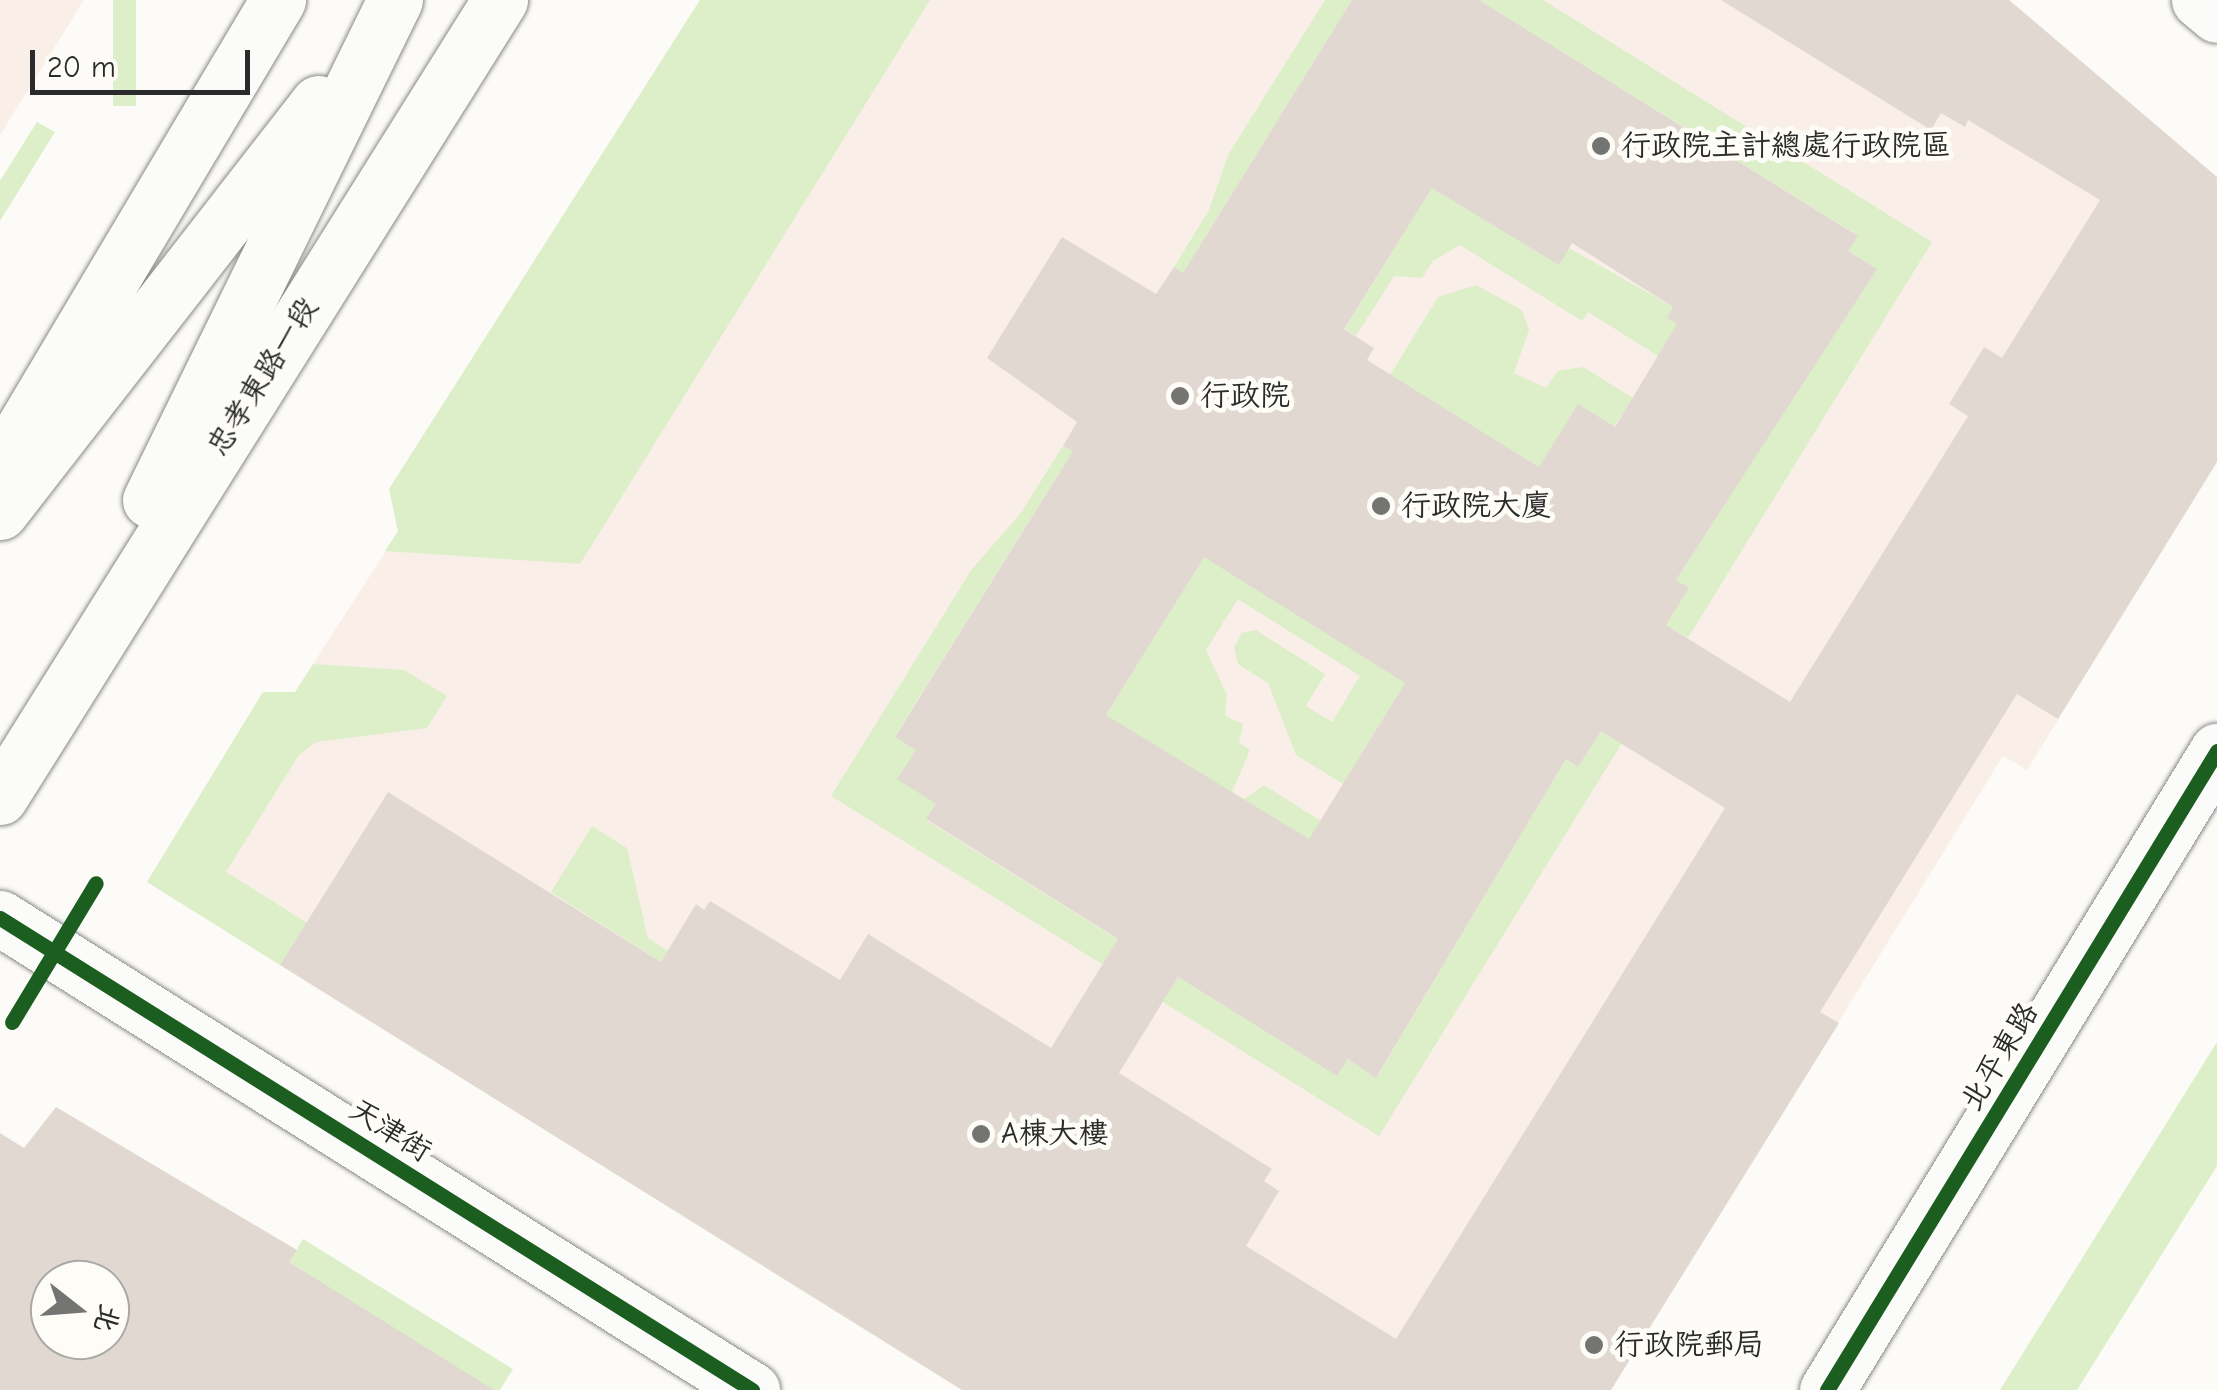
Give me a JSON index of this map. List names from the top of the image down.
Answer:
{
  "streets": {
    "main road": ["忠孝東路一段", "北平東路", "天津街"]
  },
  "places": [
    "行政院主計總處行政院區",
    "行政院",
    "行政院大廈",
    "A棟大樓",
    "行政院郵局"
  ],
  "scale_bar": "20 m",
  "north": "right"
}
